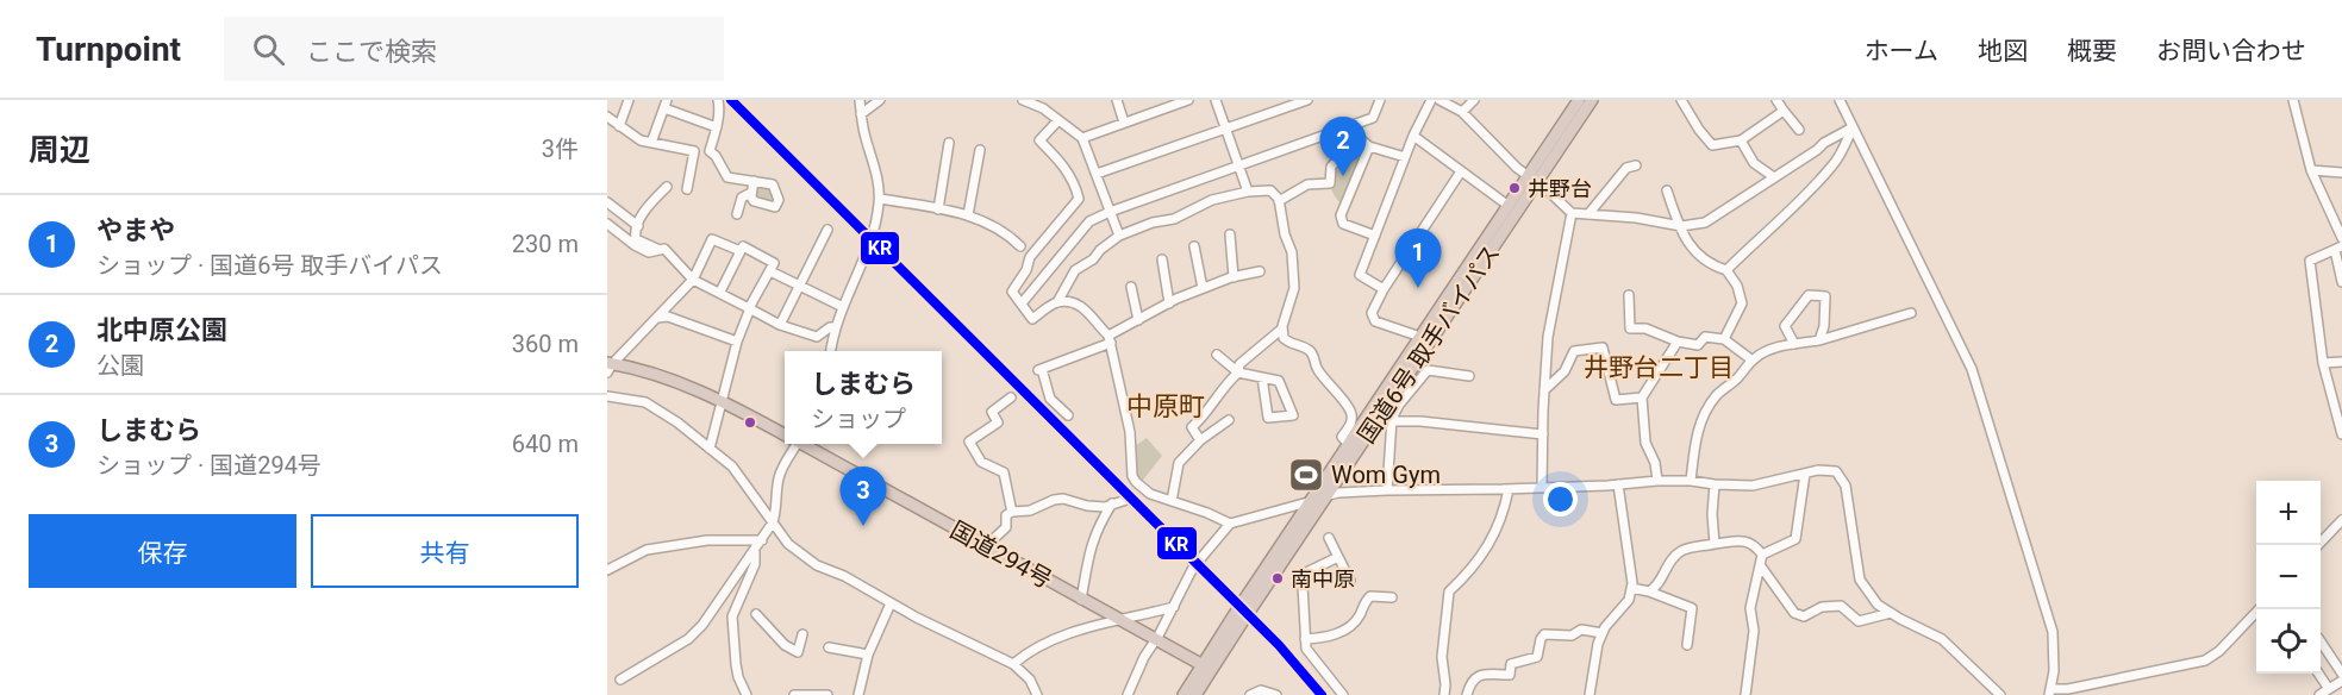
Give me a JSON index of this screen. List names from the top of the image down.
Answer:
{
  "streets": {
    "highway": ["国道6号 取手バイパス", "国道294号"]
  },
  "crossings": [
    ["国道6号 取手バイパス", "国道294号"]
  ],
  "districts": ["井野台二丁目", "中原町"],
  "places": {
    "other": ["井野台", "南中原"],
    "sports": ["Wom Gym"]
  },
  "lines": ["transit line KR"],
  "page": {
    "header": "Turnpoint",
    "search": "ここで検索",
    "nav": [
      "ホーム",
      "地図",
      "概要",
      "お問い合わせ"
    ],
    "heading": ["周辺", "3件"],
    "pins": ["2", "1", "3"],
    "list": [
      {
        "mark": "1",
        "name": "やまや",
        "note": "ショップ · 国道6号 取手バイパス",
        "value": "230 m"
      },
      {
        "mark": "2",
        "name": "北中原公園",
        "note": "公園",
        "value": "360 m"
      },
      {
        "mark": "3",
        "name": "しまむら",
        "note": "ショップ · 国道294号",
        "value": "640 m"
      }
    ],
    "popup": ["しまむら", "ショップ"],
    "map_buttons": ["+", "−"],
    "buttons": ["保存", "共有"]
  }
}
